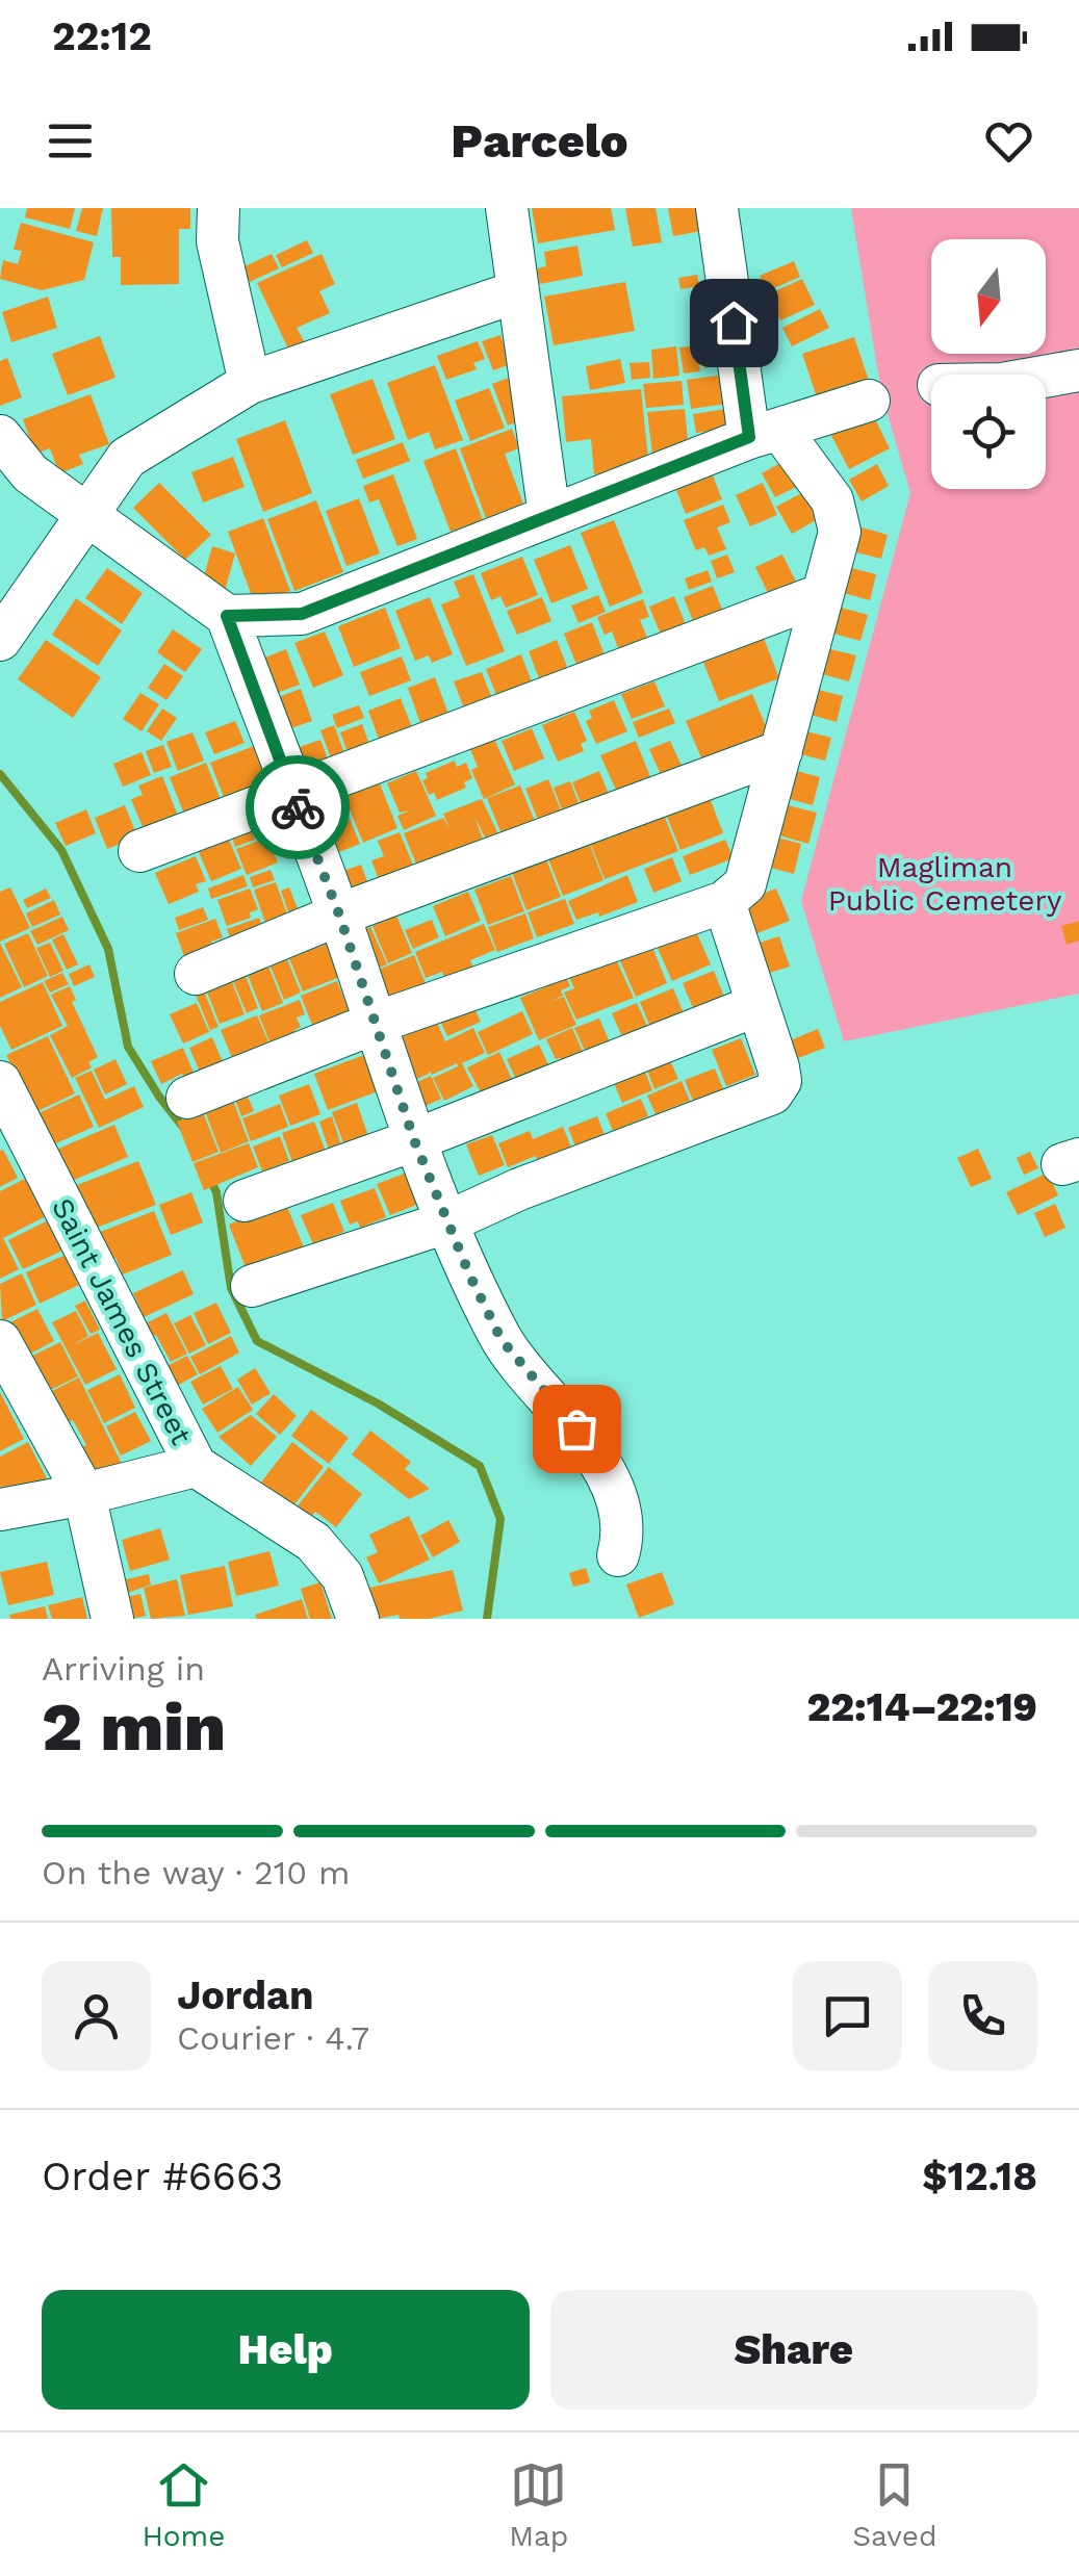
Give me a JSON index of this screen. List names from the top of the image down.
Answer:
{
  "streets": {
    "street": ["Saint James Street"]
  },
  "parks": ["Magliman Public Cemetery"],
  "north": "bottom",
  "page": {
    "status": "22:12",
    "header": "Parcelo",
    "heading": ["2 min", "Arriving in", "22:14–22:19"],
    "panel": [
      "Jordan",
      "Courier · 4.7",
      "Order #6663",
      "$12.18"
    ],
    "bar": "On the way · 210 m",
    "buttons": ["Help", "Share"],
    "tabs": ["Home", "Map", "Saved"]
  }
}
